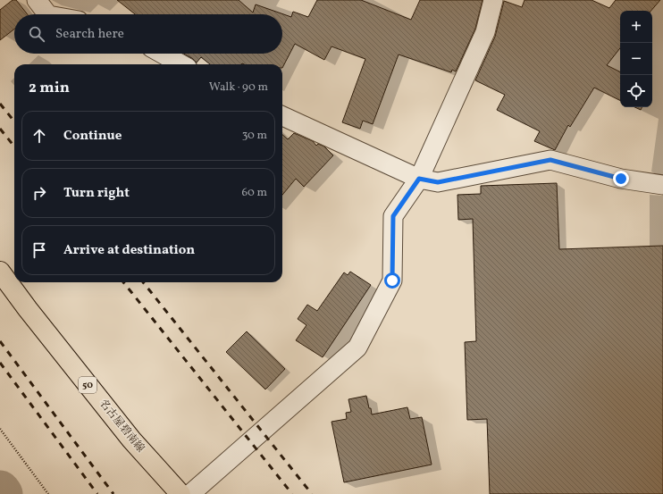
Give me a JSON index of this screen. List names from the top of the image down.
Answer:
{
  "streets": {
    "main road": ["50", "名古屋碧南線"]
  },
  "page": {
    "map_buttons": ["+", "−"],
    "search": "Search here",
    "heading": ["2 min", "Walk · 90 m"],
    "list": [
      ["Continue", "30 m"],
      ["Turn right", "60 m"],
      "Arrive at destination"
    ]
  }
}
